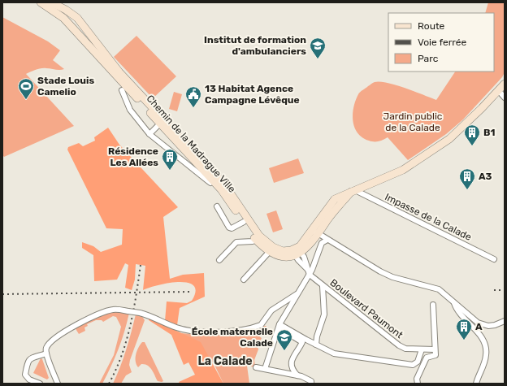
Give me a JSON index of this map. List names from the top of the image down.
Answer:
{
  "streets": {
    "street": ["Chemin de la Madrague Ville", "Impasse de la Calade", "Boulevard Paumont"]
  },
  "crossings": [
    ["Chemin de la Madrague Ville", "Boulevard Paumont"]
  ],
  "districts": ["La Calade"],
  "parks": ["Jardin public de la Calade"],
  "places": {
    "school or university": ["Institut de formation d'ambulanciers", "École maternelle Calade"],
    "sports": ["Stade Louis Camelio"],
    "public building": ["13 Habitat Agence Campagne Lévêque"],
    "building": [
      "B1",
      "Résidence Les Allées",
      "A3",
      "A"
    ]
  },
  "legend": ["Route", "Voie ferrée", "Parc"]
}
